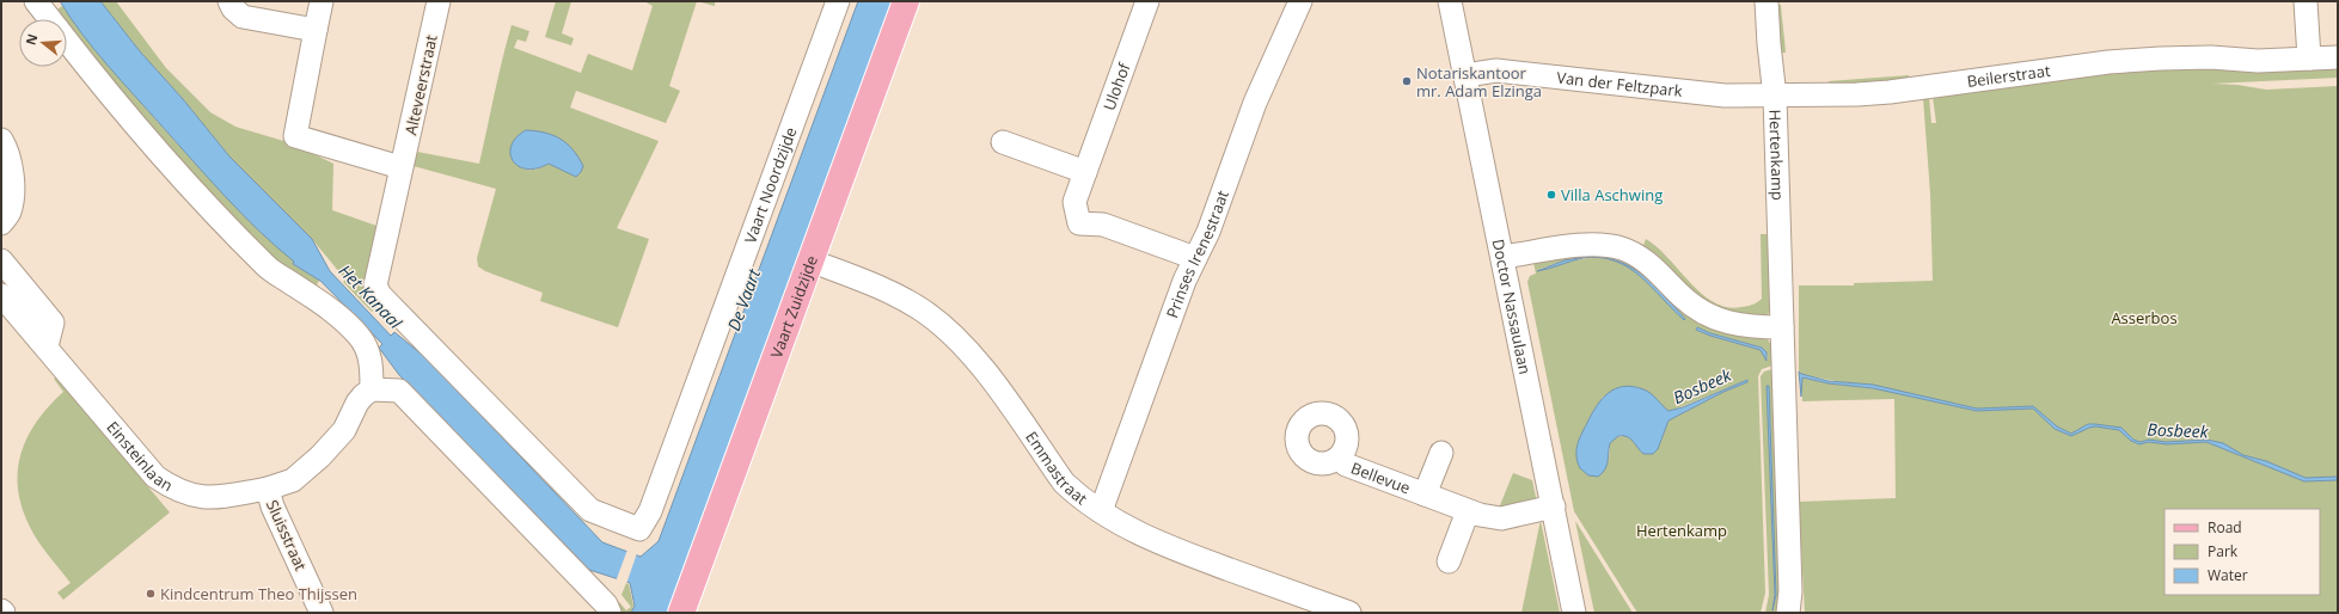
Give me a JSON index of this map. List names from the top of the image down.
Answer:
{
  "streets": {
    "main road": ["Vaart Zuidzijde"],
    "street": [
      "Beilerstraat",
      "Alteveerstraat",
      "Van der Feltzpark",
      "Ulohof",
      "Hertenkamp",
      "Vaart Noordzijde",
      "Prinses Irenestraat",
      "Doctor Nassaulaan",
      "Einsteinlaan",
      "Emmastraat",
      "Bellevue",
      "Sluisstraat"
    ]
  },
  "crossings": [
    ["Beilerstraat", "Van der Feltzpark"],
    ["Beilerstraat", "Hertenkamp"],
    ["Alteveerstraat", "Vaart Noordzijde"],
    ["Van der Feltzpark", "Hertenkamp"],
    ["Van der Feltzpark", "Doctor Nassaulaan"],
    ["Ulohof", "Prinses Irenestraat"],
    ["Prinses Irenestraat", "Emmastraat"],
    ["Vaart Zuidzijde", "Emmastraat"],
    ["Doctor Nassaulaan", "Bellevue"],
    ["Einsteinlaan", "Sluisstraat"]
  ],
  "water": ["Het Kanaal", "De Vaart", "Bosbeek"],
  "parks": ["Asserbos", "Hertenkamp"],
  "places": ["Notariskantoor mr. Adam Elzinga", "Villa Aschwing", "Kindcentrum Theo Thijssen"],
  "legend": ["Road", "Park", "Water"],
  "north": "left"
}
